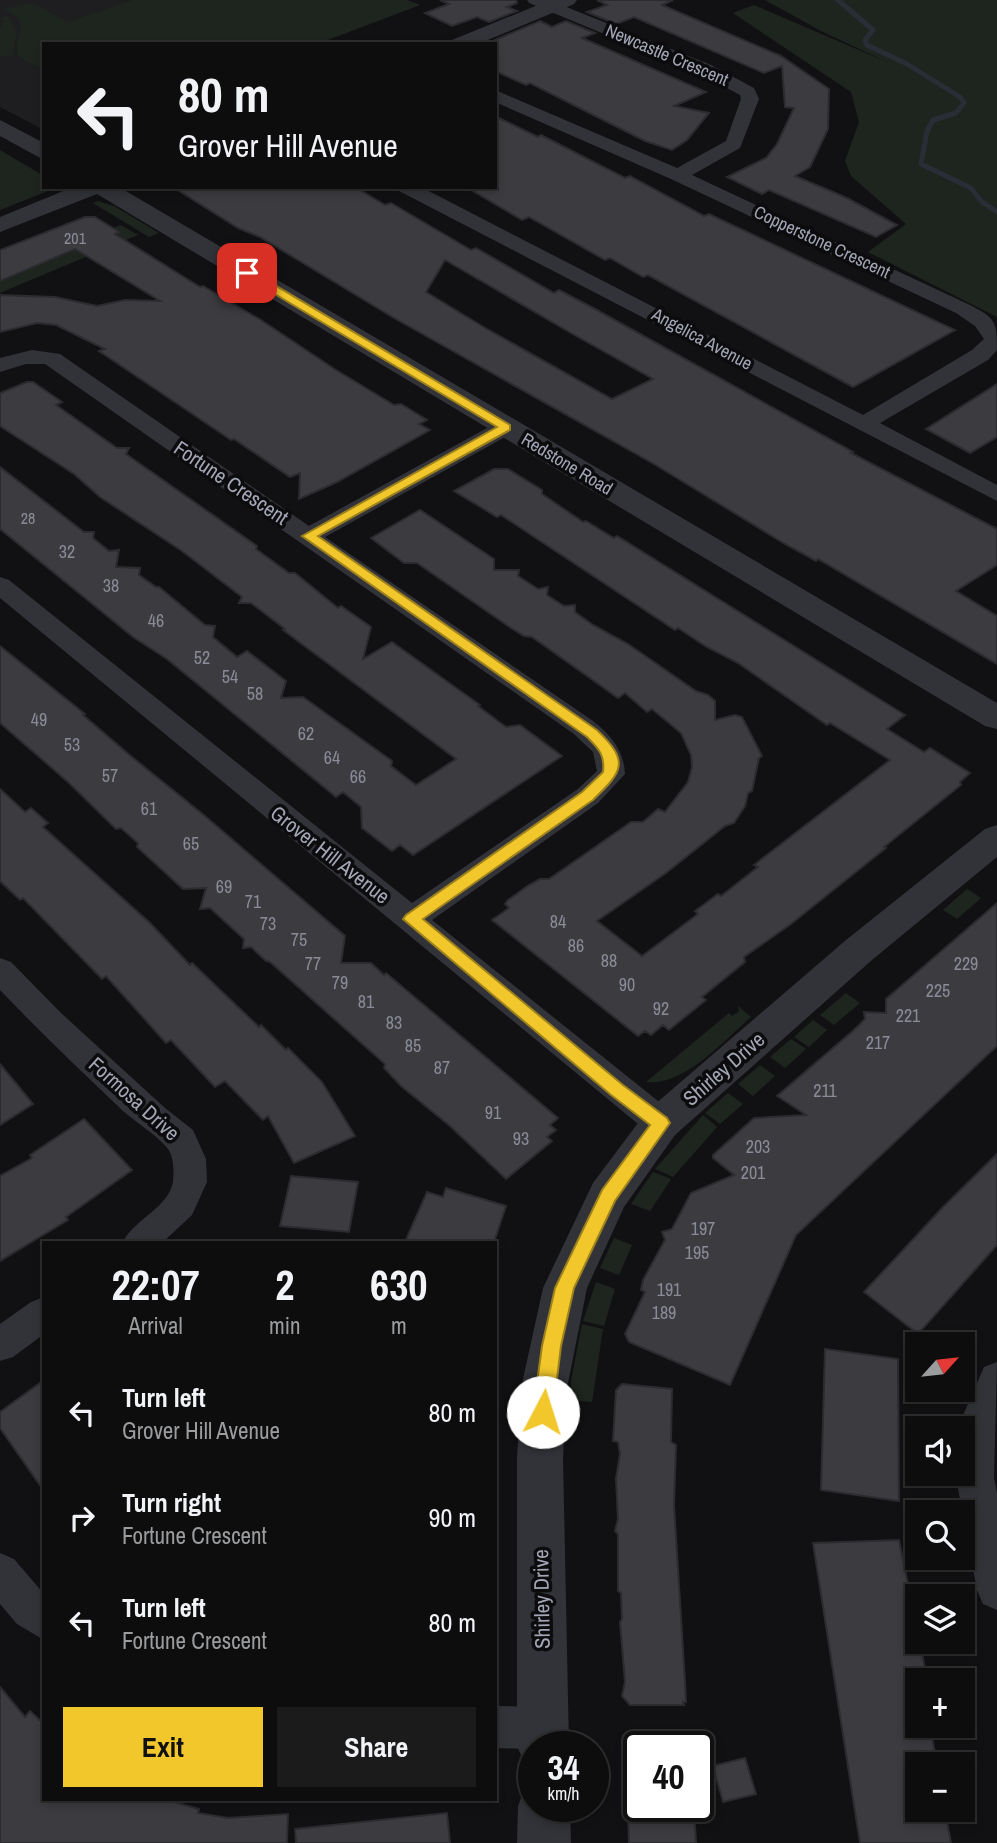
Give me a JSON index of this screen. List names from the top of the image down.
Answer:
{
  "streets": {
    "street": [
      "Newcastle Crescent",
      "Copperstone Crescent",
      "Angelica Avenue",
      "Redstone Road",
      "Fortune Crescent",
      "Grover Hill Avenue",
      "Shirley Drive",
      "Formosa Drive"
    ]
  },
  "crossings": [
    ["Newcastle Crescent", "Copperstone Crescent"],
    ["Copperstone Crescent", "Angelica Avenue"],
    ["Fortune Crescent", "Grover Hill Avenue"],
    ["Grover Hill Avenue", "Shirley Drive"]
  ],
  "house_numbers": [
    "201",
    "28",
    "32",
    "38",
    "46",
    "52",
    "54",
    "58",
    "49",
    "62",
    "53",
    "64",
    "57",
    "66",
    "61",
    "65",
    "69",
    "71",
    "84",
    "73",
    "75",
    "86",
    "88",
    "77",
    "229",
    "79",
    "90",
    "225",
    "81",
    "92",
    "221",
    "83",
    "217",
    "85",
    "87",
    "211",
    "91",
    "93",
    "203",
    "201",
    "197",
    "195",
    "191",
    "189"
  ],
  "north": "top right",
  "page": {
    "turn": ["80 m", "Grover Hill Avenue"],
    "eta": [
      "22:07",
      "Arrival",
      "2",
      "min",
      "630",
      "m"
    ],
    "map_buttons": ["+", "−"],
    "list": [
      {
        "name": "Turn left",
        "note": "Grover Hill Avenue",
        "value": "80 m"
      },
      {
        "name": "Turn right",
        "note": "Fortune Crescent",
        "value": "90 m"
      },
      {
        "name": "Turn left",
        "note": "Fortune Crescent",
        "value": "80 m"
      }
    ],
    "buttons": ["Exit", "Share"],
    "speed": "34 km/h",
    "limit": "40"
  }
}
